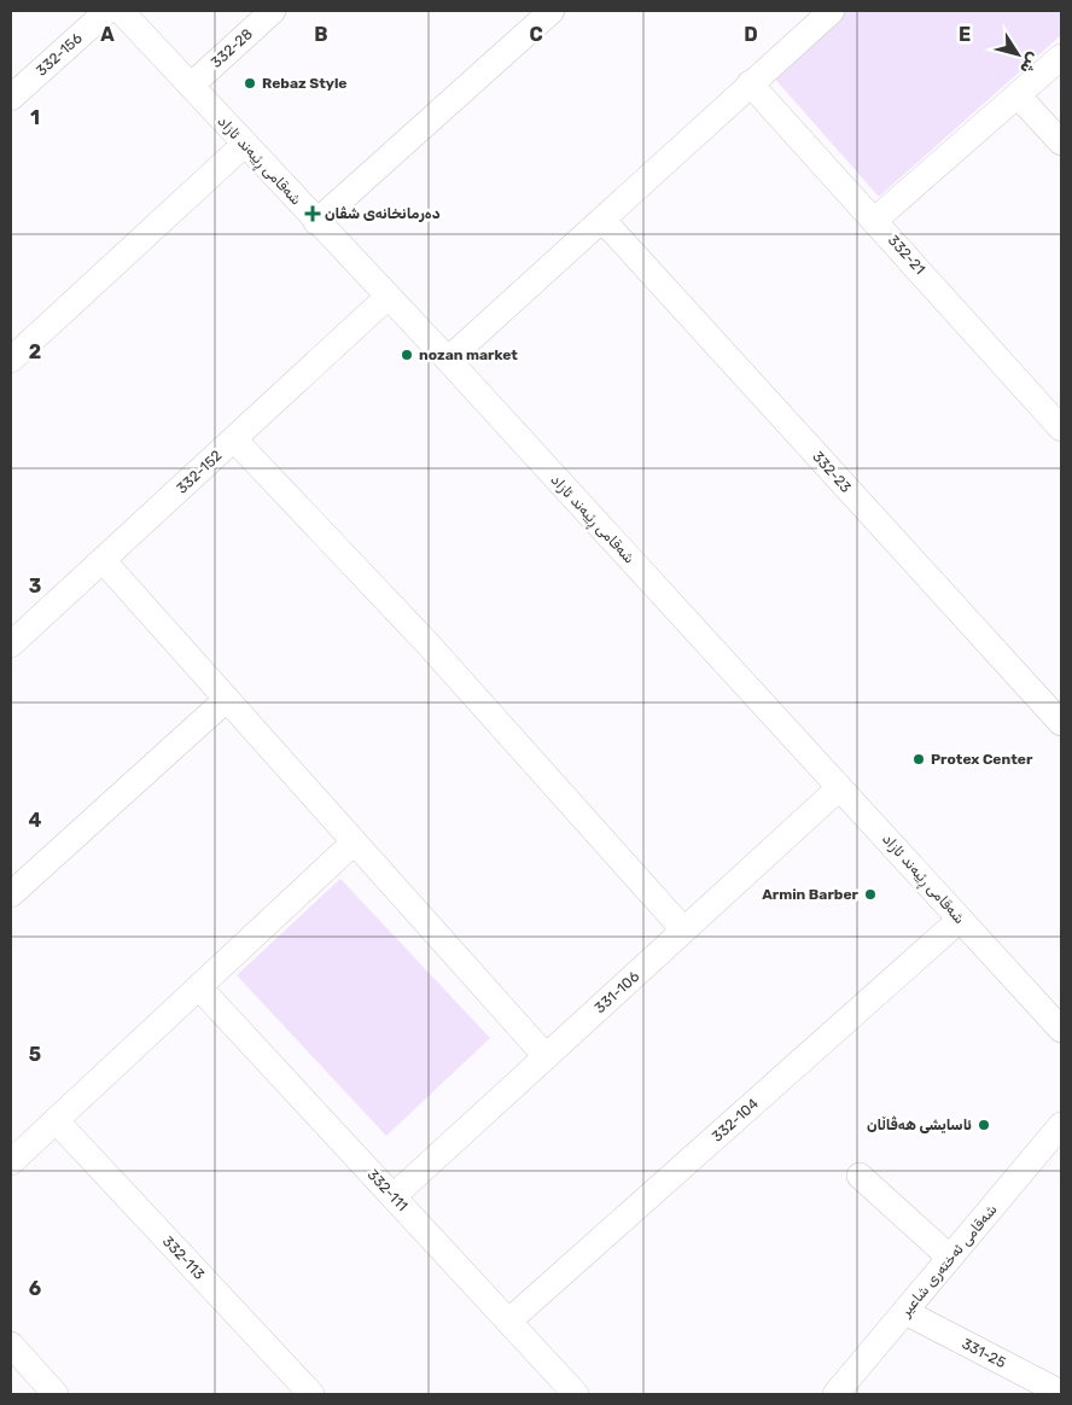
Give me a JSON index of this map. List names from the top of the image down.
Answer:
{
  "streets": {
    "street": [
      "332-28",
      "332-156",
      "شەقامی ڕێبەند ئازاد",
      "332-21",
      "332-152",
      "332-23",
      "331-106",
      "332-104",
      "332-111",
      "332-113",
      "شەقامی ئەختەری شاعیر",
      "331-25"
    ]
  },
  "crossings": [
    ["332-28", "شەقامی ڕێبەند ئازاد"],
    ["شەقامی ڕێبەند ئازاد", "332-152"],
    ["شەقامی ڕێبەند ئازاد", "331-106"],
    ["شەقامی ڕێبەند ئازاد", "332-104"],
    ["331-106", "332-111"],
    ["332-104", "332-111"],
    ["شەقامی ئەختەری شاعیر", "331-25"]
  ],
  "places": {
    "other": [
      "Rebaz Style",
      "nozan market",
      "Protex Center",
      "Armin Barber",
      "ئاسایشی هەڤاڵان"
    ],
    "health": ["دەرمانخانەی شڤان"]
  },
  "north": "bottom right",
  "grid": {
    "columns": [
      "A",
      "B",
      "C",
      "D",
      "E"
    ],
    "rows": [
      "1",
      "2",
      "3",
      "4",
      "5",
      "6"
    ]
  }
}
